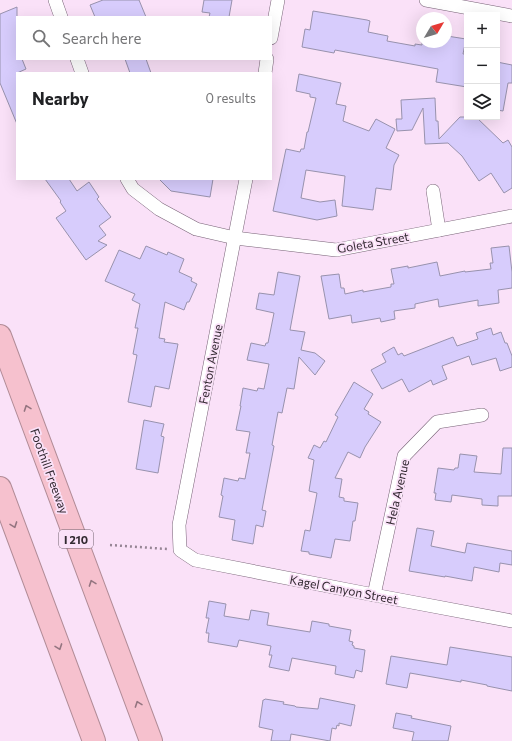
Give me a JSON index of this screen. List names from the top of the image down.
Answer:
{
  "streets": {
    "highway": ["Foothill Freeway", "I 210"],
    "street": [
      "Goleta Street",
      "Fenton Avenue",
      "Hela Avenue",
      "Kagel Canyon Street"
    ]
  },
  "crossings": [
    ["Goleta Street", "Fenton Avenue"],
    ["Fenton Avenue", "Kagel Canyon Street"],
    ["Hela Avenue", "Kagel Canyon Street"]
  ],
  "north": "top right",
  "page": {
    "map_buttons": ["+", "−"],
    "search": "Search here",
    "heading": ["Nearby", "0 results"]
  }
}
